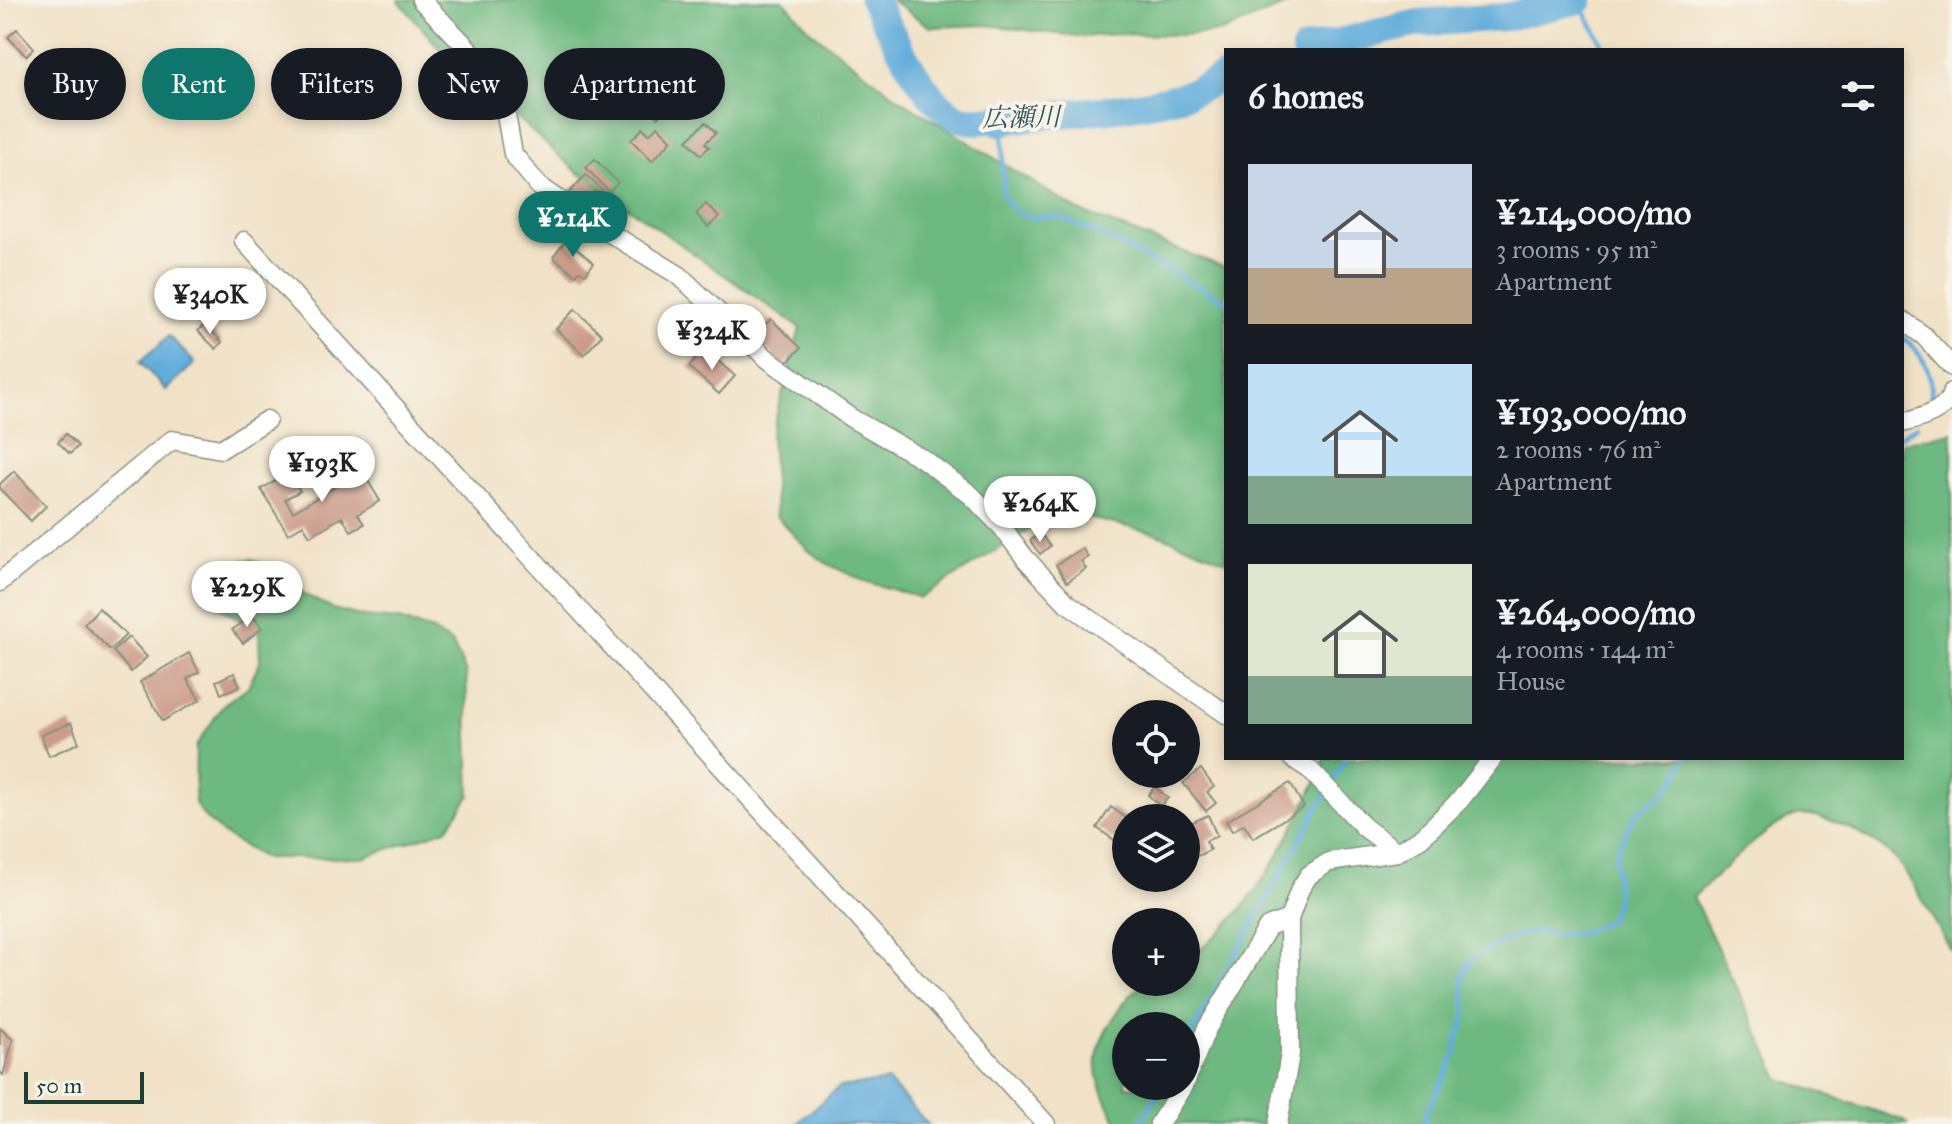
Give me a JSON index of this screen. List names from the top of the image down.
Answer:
{
  "water": ["広瀬川"],
  "scale_bar": "50 m",
  "page": {
    "chip": [
      "Buy",
      "Rent",
      "Filters",
      "New",
      "Apartment"
    ],
    "heading": "6 homes",
    "list": [
      {
        "name": "¥214,000/mo",
        "note": "3 rooms · 95 m² · Apartment"
      },
      {
        "name": "¥193,000/mo",
        "note": "2 rooms · 76 m² · Apartment"
      },
      {
        "name": "¥264,000/mo",
        "note": "4 rooms · 144 m² · House"
      }
    ],
    "price": [
      "¥214K",
      "¥340K",
      "¥324K",
      "¥193K",
      "¥264K",
      "¥229K"
    ],
    "map_buttons": ["+", "−"],
    "scale": "50 m"
  }
}
